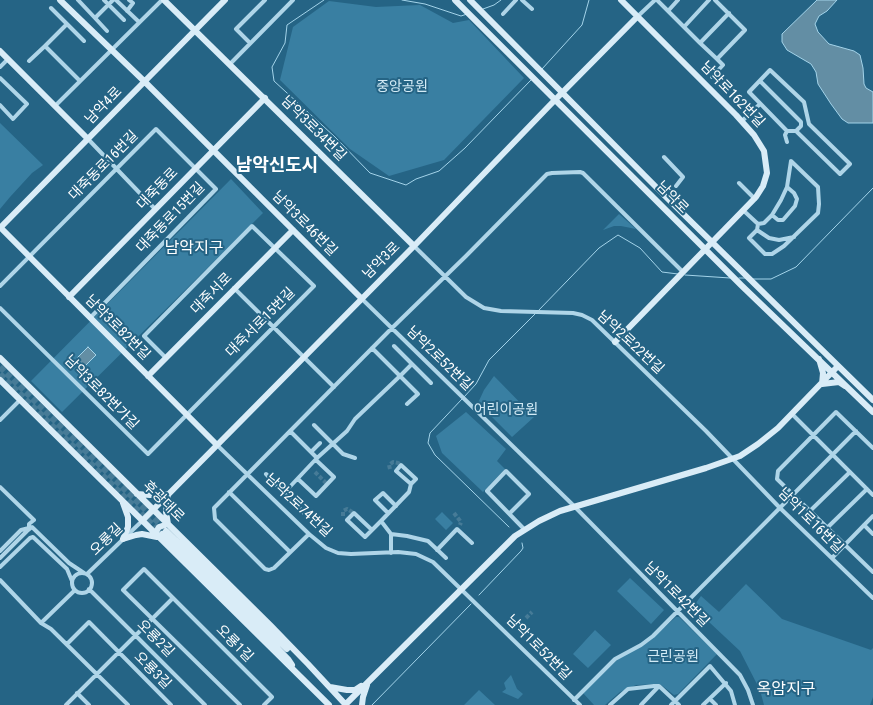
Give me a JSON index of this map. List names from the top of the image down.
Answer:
{
  "streets": {
    "street": [
      "남악로162번길",
      "남악4로",
      "남악3로34번길",
      "대죽동로16번길",
      "대죽동로",
      "남악로",
      "대죽동로15번길",
      "남악3로46번길",
      "남악3로",
      "대죽서로",
      "대죽서로15번길",
      "남악3로82번길",
      "남악2로22번길",
      "남악2로52번길",
      "남악3로82번가길",
      "후광대로",
      "남악2로74번길",
      "남악1로16번길",
      "오룡길",
      "남악1로42번길",
      "오룡2길",
      "오룡1길",
      "남악1로52번길",
      "오룡3길"
    ]
  },
  "crossings": [
    ["남악로162번길", "남악로"],
    ["남악로162번길", "남악3로"],
    ["남악로162번길", "남악2로22번길"],
    ["남악4로", "남악3로34번길"],
    ["남악4로", "남악3로46번길"],
    ["남악4로", "남악3로82번길"],
    ["남악3로34번길", "대죽동로"],
    ["남악3로34번길", "남악3로"],
    ["남악3로34번길", "남악2로22번길"],
    ["대죽동로16번길", "대죽동로"],
    ["대죽동로16번길", "대죽동로15번길"],
    ["대죽동로16번길", "남악3로82번길"],
    ["대죽동로", "대죽동로15번길"],
    ["대죽동로", "남악3로46번길"],
    ["대죽동로", "남악3로82번길"],
    ["남악로", "남악3로"],
    ["대죽동로15번길", "남악3로82번길"],
    ["남악3로46번길", "남악3로"],
    ["남악3로46번길", "대죽서로"],
    ["남악3로46번길", "남악2로52번길"],
    ["남악3로", "남악3로82번길"],
    ["남악3로", "남악2로22번길"],
    ["남악3로", "남악2로52번길"],
    ["남악3로", "후광대로"],
    ["남악3로", "남악2로74번길"],
    ["남악3로", "오룡길"],
    ["대죽서로", "대죽서로15번길"],
    ["대죽서로", "남악3로82번길"],
    ["대죽서로15번길", "남악3로82번길"],
    ["대죽서로15번길", "남악3로82번가길"],
    ["남악3로82번길", "남악3로82번가길"],
    ["남악3로82번길", "남악2로74번길"],
    ["남악2로22번길", "남악1로16번길"],
    ["남악2로52번길", "남악2로74번길"],
    ["남악2로52번길", "남악1로42번길"],
    ["후광대로", "오룡길"],
    ["남악2로74번길", "남악1로52번길"],
    ["오룡길", "오룡2길"],
    ["오룡2길", "오룡3길"]
  ],
  "districts": ["남악신도시", "남악지구", "옥암지구"],
  "parks": ["중앙공원", "어린이공원", "근린공원"]
}
